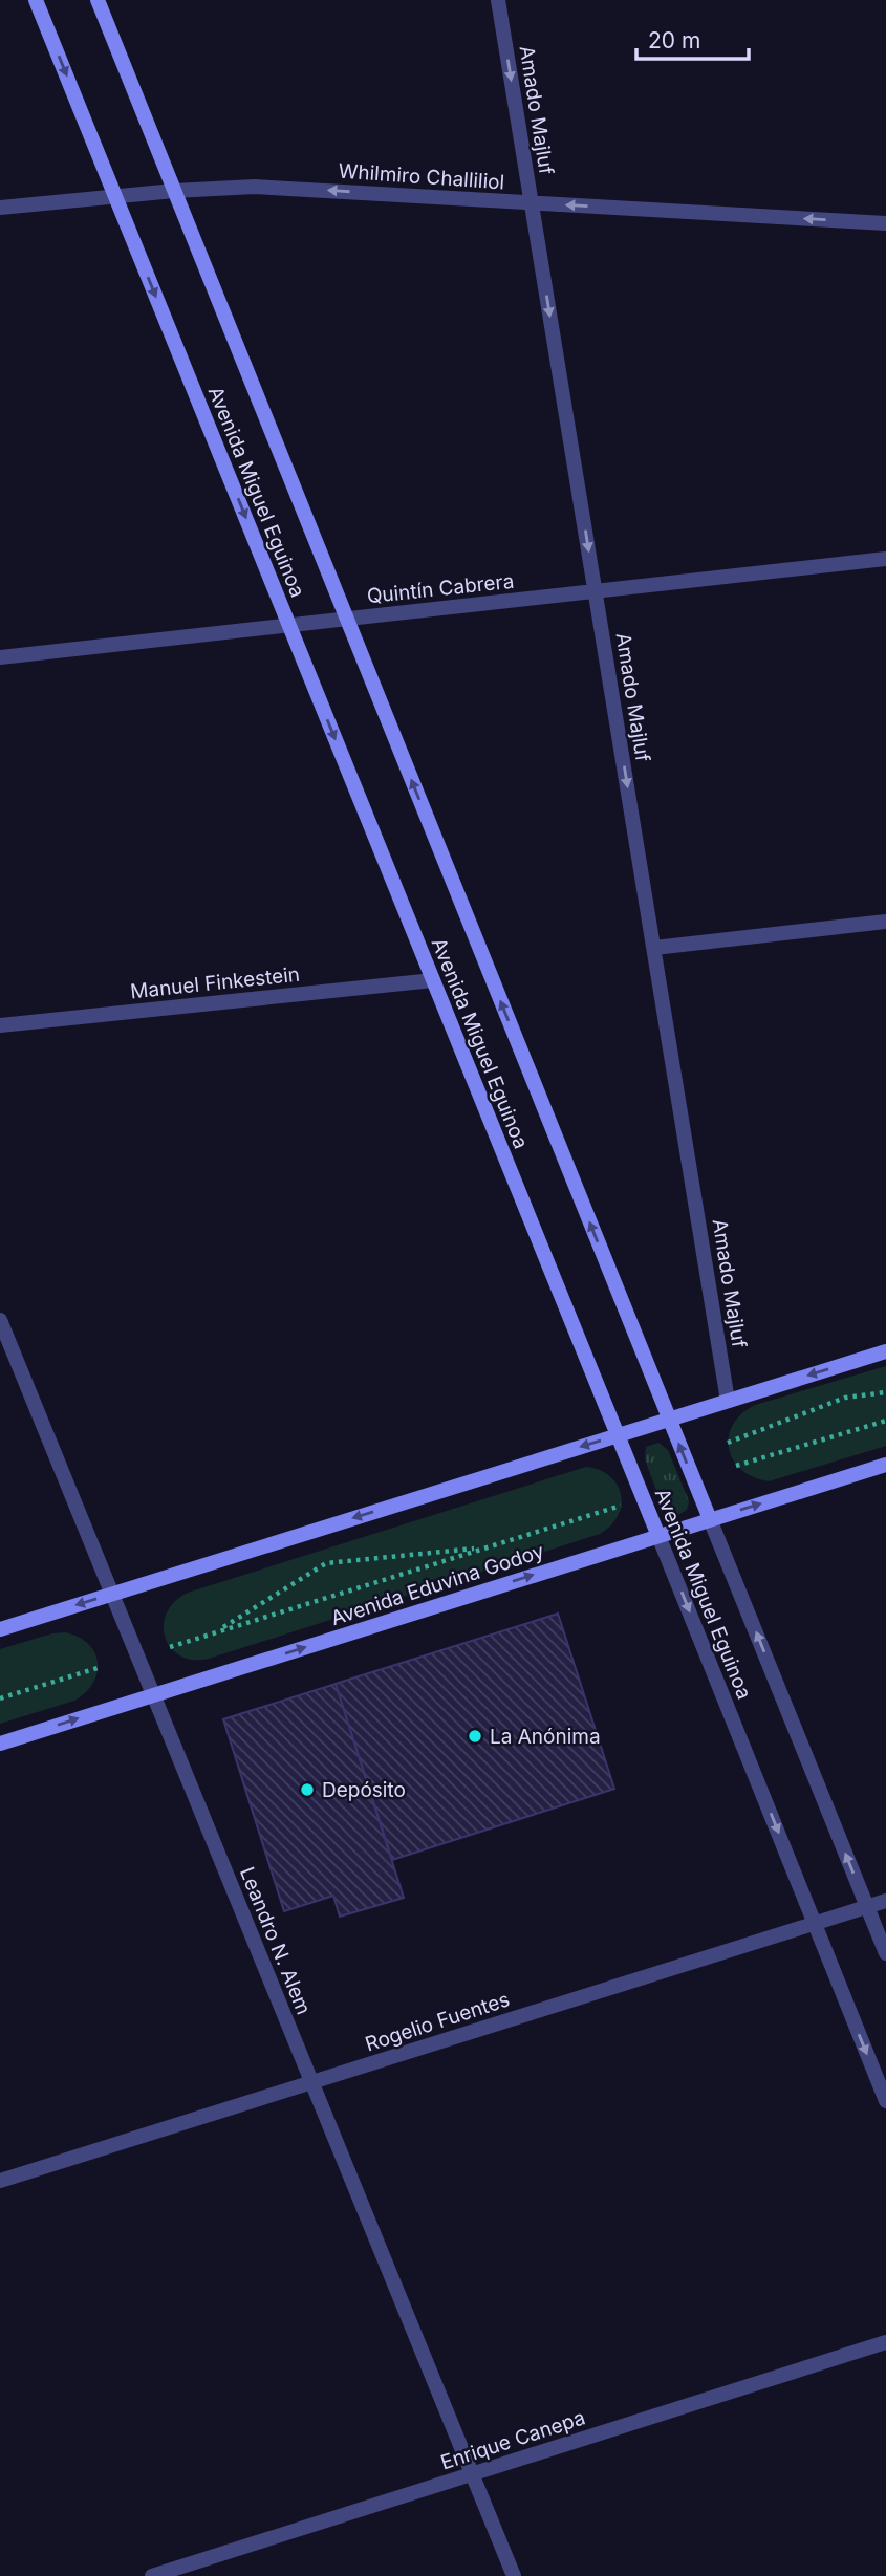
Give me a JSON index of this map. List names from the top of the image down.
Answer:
{
  "streets": {
    "main road": ["Avenida Miguel Eguinoa", "Avenida Eduvina Godoy"],
    "street": [
      "Amado Majluf",
      "Whilmiro Challiliol",
      "Quintín Cabrera",
      "Manuel Finkestein",
      "Leandro N. Alem",
      "Rogelio Fuentes",
      "Enrique Canepa"
    ]
  },
  "crossings": [
    ["Amado Majluf", "Whilmiro Challiliol"],
    ["Amado Majluf", "Quintín Cabrera"],
    ["Whilmiro Challiliol", "Avenida Miguel Eguinoa"],
    ["Avenida Miguel Eguinoa", "Quintín Cabrera"],
    ["Avenida Miguel Eguinoa", "Manuel Finkestein"],
    ["Avenida Miguel Eguinoa", "Avenida Eduvina Godoy"],
    ["Avenida Miguel Eguinoa", "Rogelio Fuentes"],
    ["Avenida Eduvina Godoy", "Leandro N. Alem"],
    ["Leandro N. Alem", "Rogelio Fuentes"],
    ["Leandro N. Alem", "Enrique Canepa"]
  ],
  "one_way": ["Amado Majluf", "Whilmiro Challiliol"],
  "places": ["La Anónima", "Depósito"],
  "scale_bar": "20 m"
}
